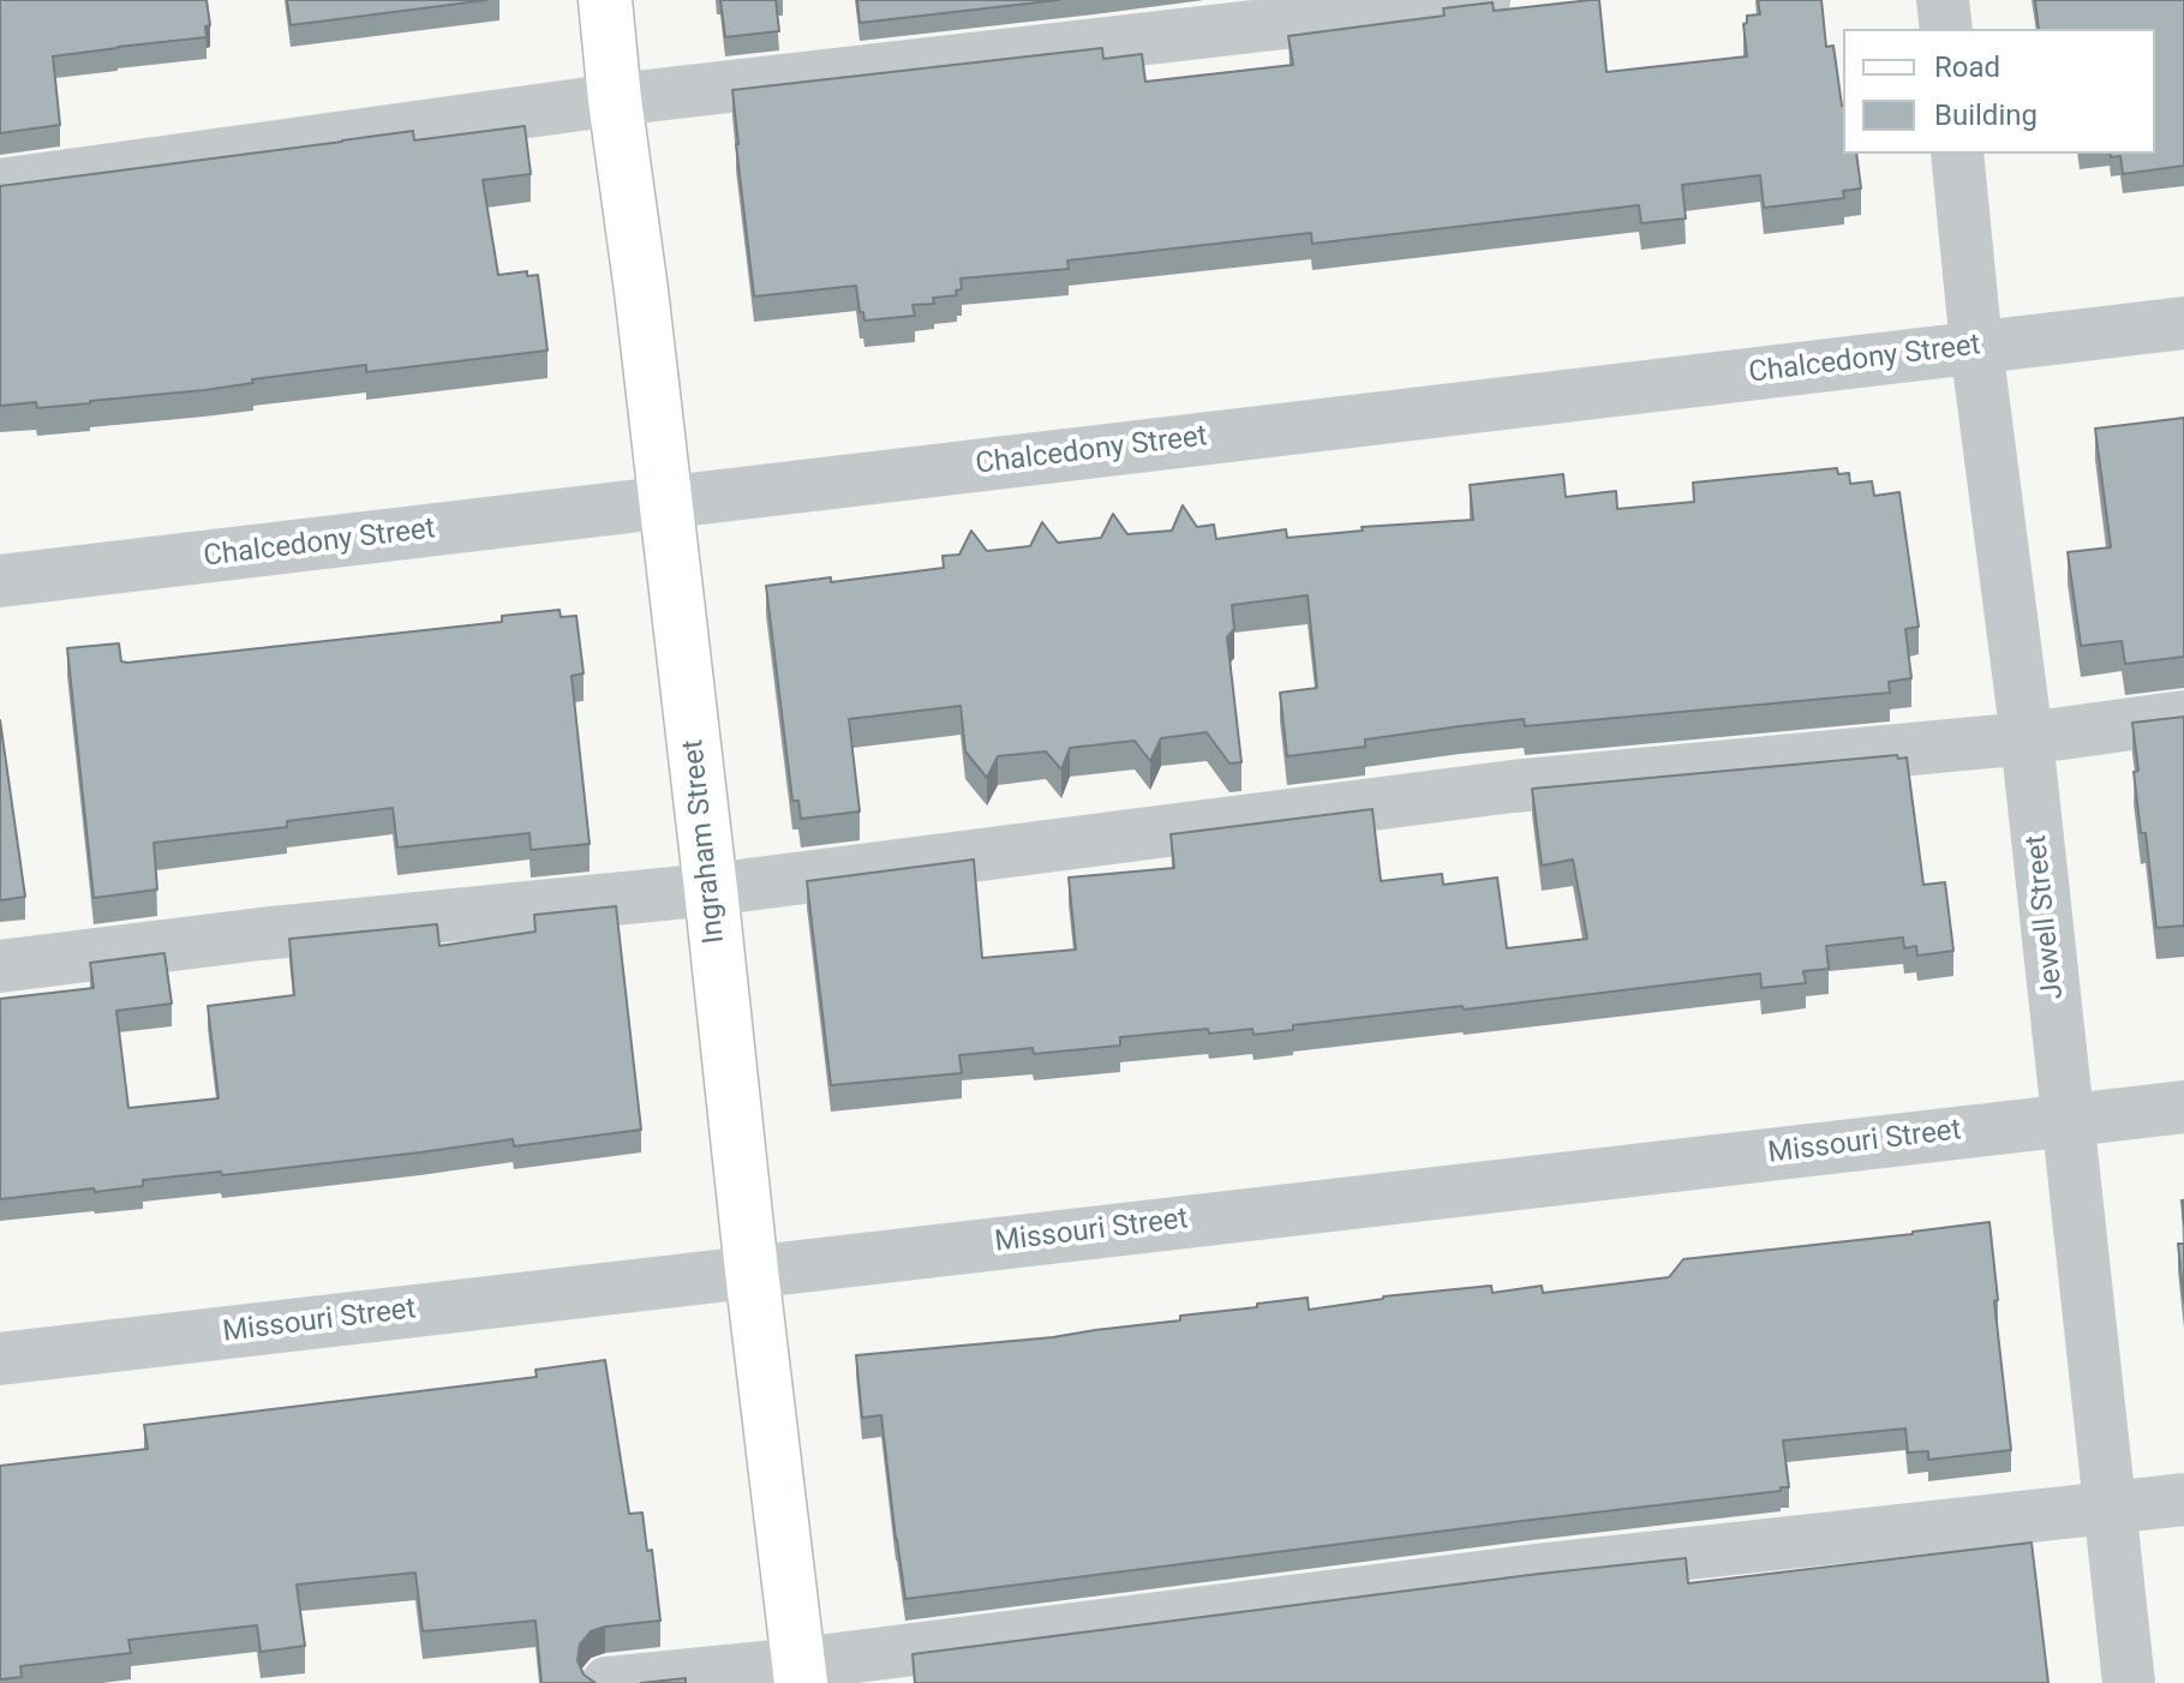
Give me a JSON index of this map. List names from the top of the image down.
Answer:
{
  "streets": {
    "main road": ["Ingraham Street"],
    "street": ["Chalcedony Street", "Jewell Street", "Missouri Street"]
  },
  "crossings": [
    ["Chalcedony Street", "Ingraham Street"],
    ["Chalcedony Street", "Jewell Street"],
    ["Ingraham Street", "Missouri Street"],
    ["Jewell Street", "Missouri Street"]
  ],
  "legend": ["Road", "Building"]
}
